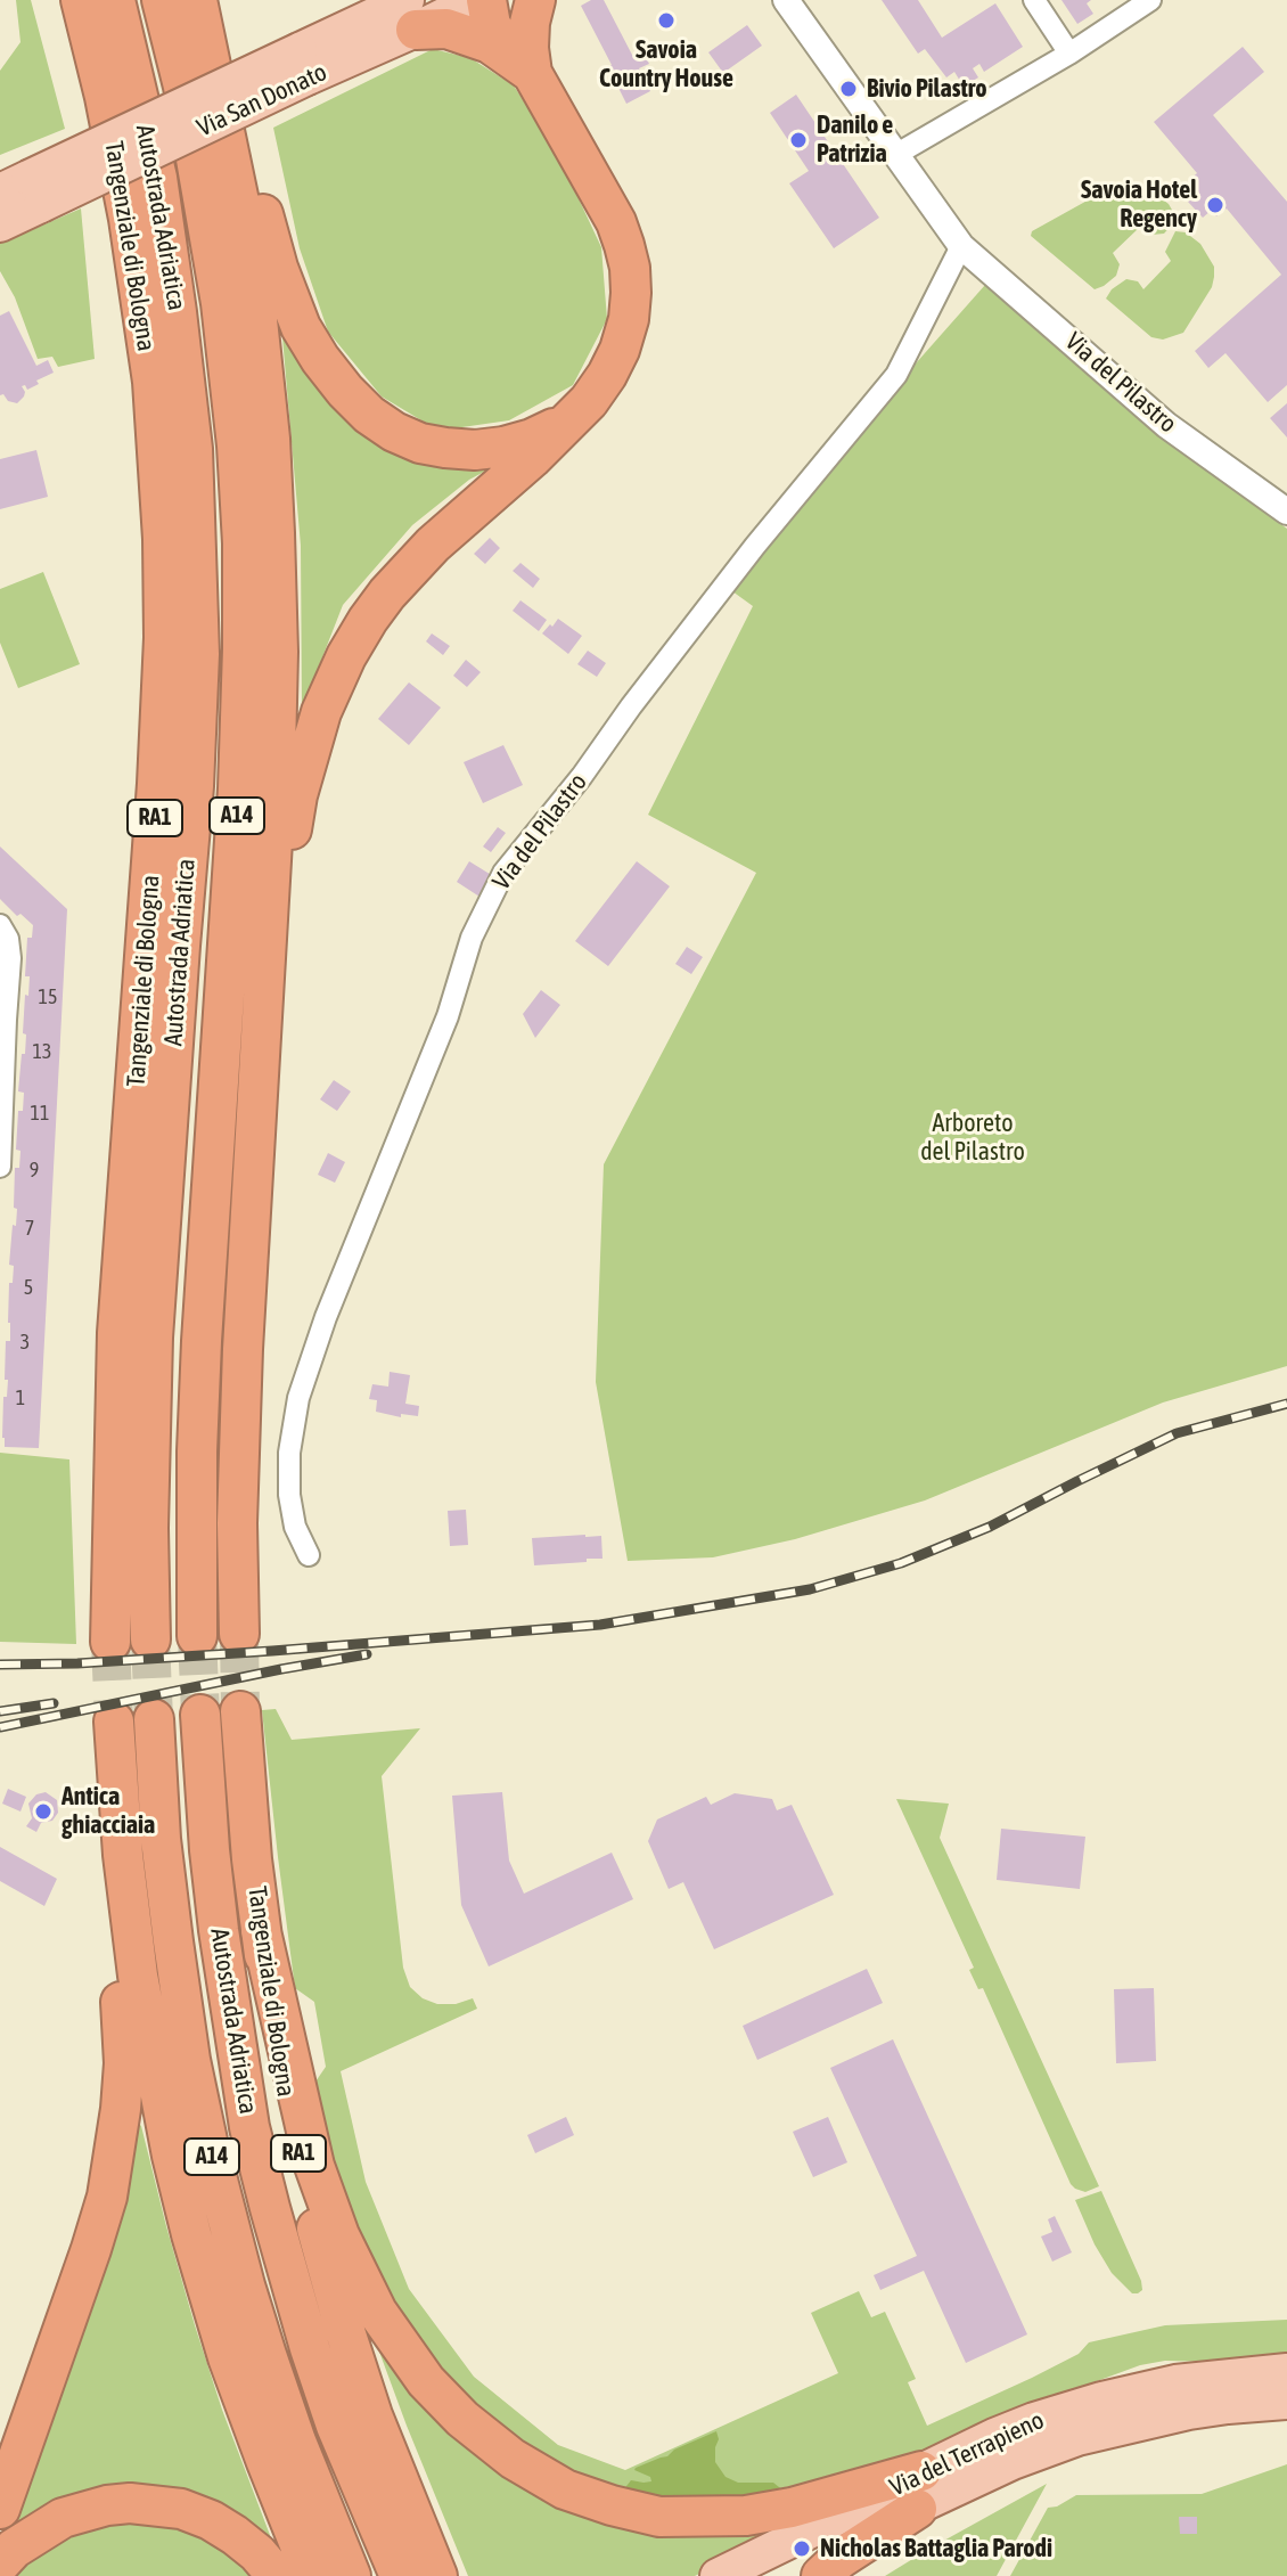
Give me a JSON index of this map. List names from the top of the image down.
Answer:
{
  "streets": {
    "highway": [
      "Autostrada Adriatica",
      "Tangenziale di Bologna",
      "A14",
      "RA1"
    ],
    "main road": ["Via San Donato", "Via del Terrapieno"],
    "street": ["Via del Pilastro"]
  },
  "parks": ["Arboreto del Pilastro"],
  "places": [
    "Savoia Country House",
    "Bivio Pilastro",
    "Danilo e Patrizia",
    "Savoia Hotel Regency",
    "Antica ghiacciaia",
    "Nicholas Battaglia Parodi"
  ],
  "house_numbers": [
    "15",
    "13",
    "11",
    "9",
    "7",
    "5",
    "3",
    "1"
  ]
}
